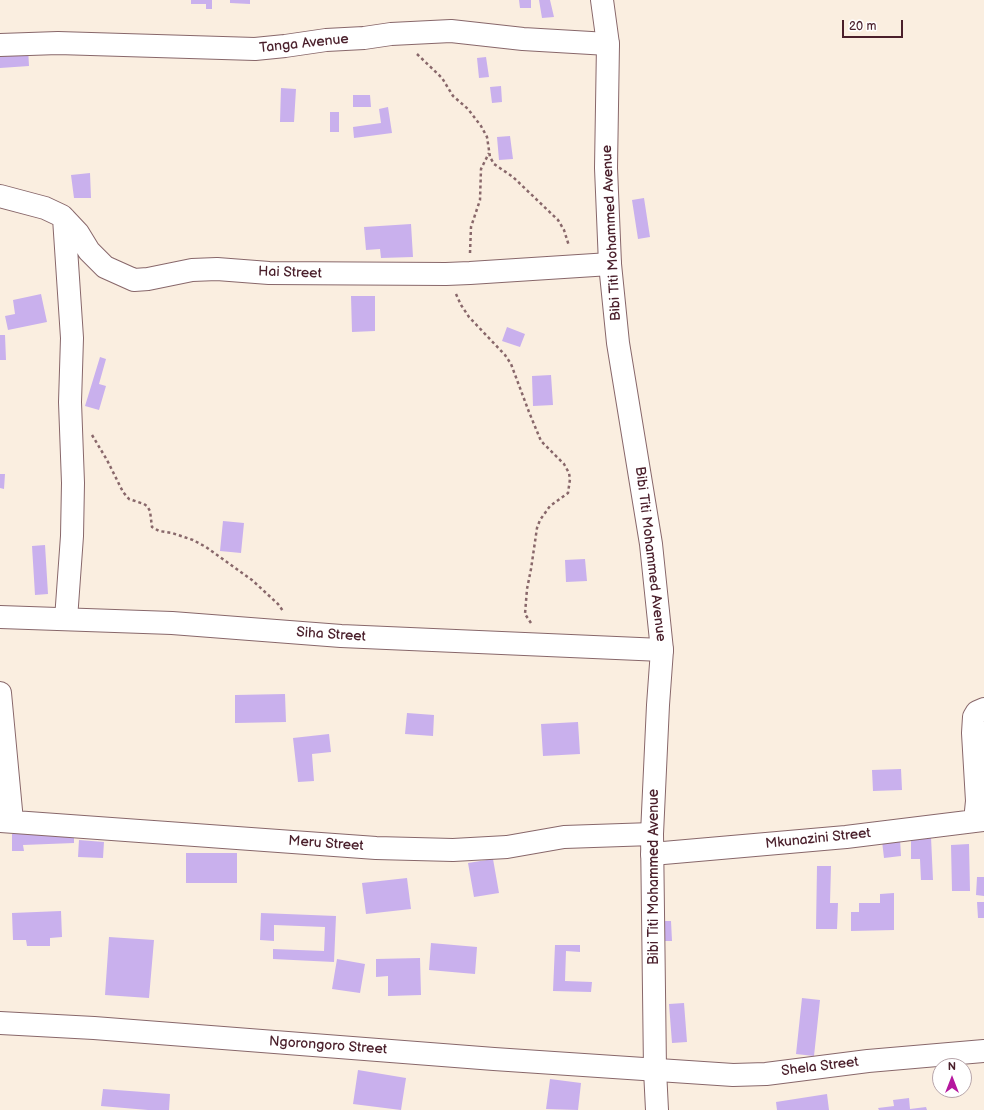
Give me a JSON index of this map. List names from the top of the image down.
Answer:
{
  "streets": {
    "street": [
      "Tanga Avenue",
      "Bibi Titi Mohammed Avenue",
      "Hai Street",
      "Siha Street",
      "Mkunazini Street",
      "Meru Street",
      "Ngorongoro Street",
      "Shela Street"
    ]
  },
  "crossings": [
    ["Tanga Avenue", "Bibi Titi Mohammed Avenue"],
    ["Bibi Titi Mohammed Avenue", "Hai Street"],
    ["Bibi Titi Mohammed Avenue", "Siha Street"],
    ["Bibi Titi Mohammed Avenue", "Mkunazini Street"],
    ["Bibi Titi Mohammed Avenue", "Meru Street"],
    ["Bibi Titi Mohammed Avenue", "Ngorongoro Street"],
    ["Bibi Titi Mohammed Avenue", "Shela Street"],
    ["Mkunazini Street", "Meru Street"],
    ["Ngorongoro Street", "Shela Street"]
  ],
  "scale_bar": "20 m",
  "north": "top"
}
